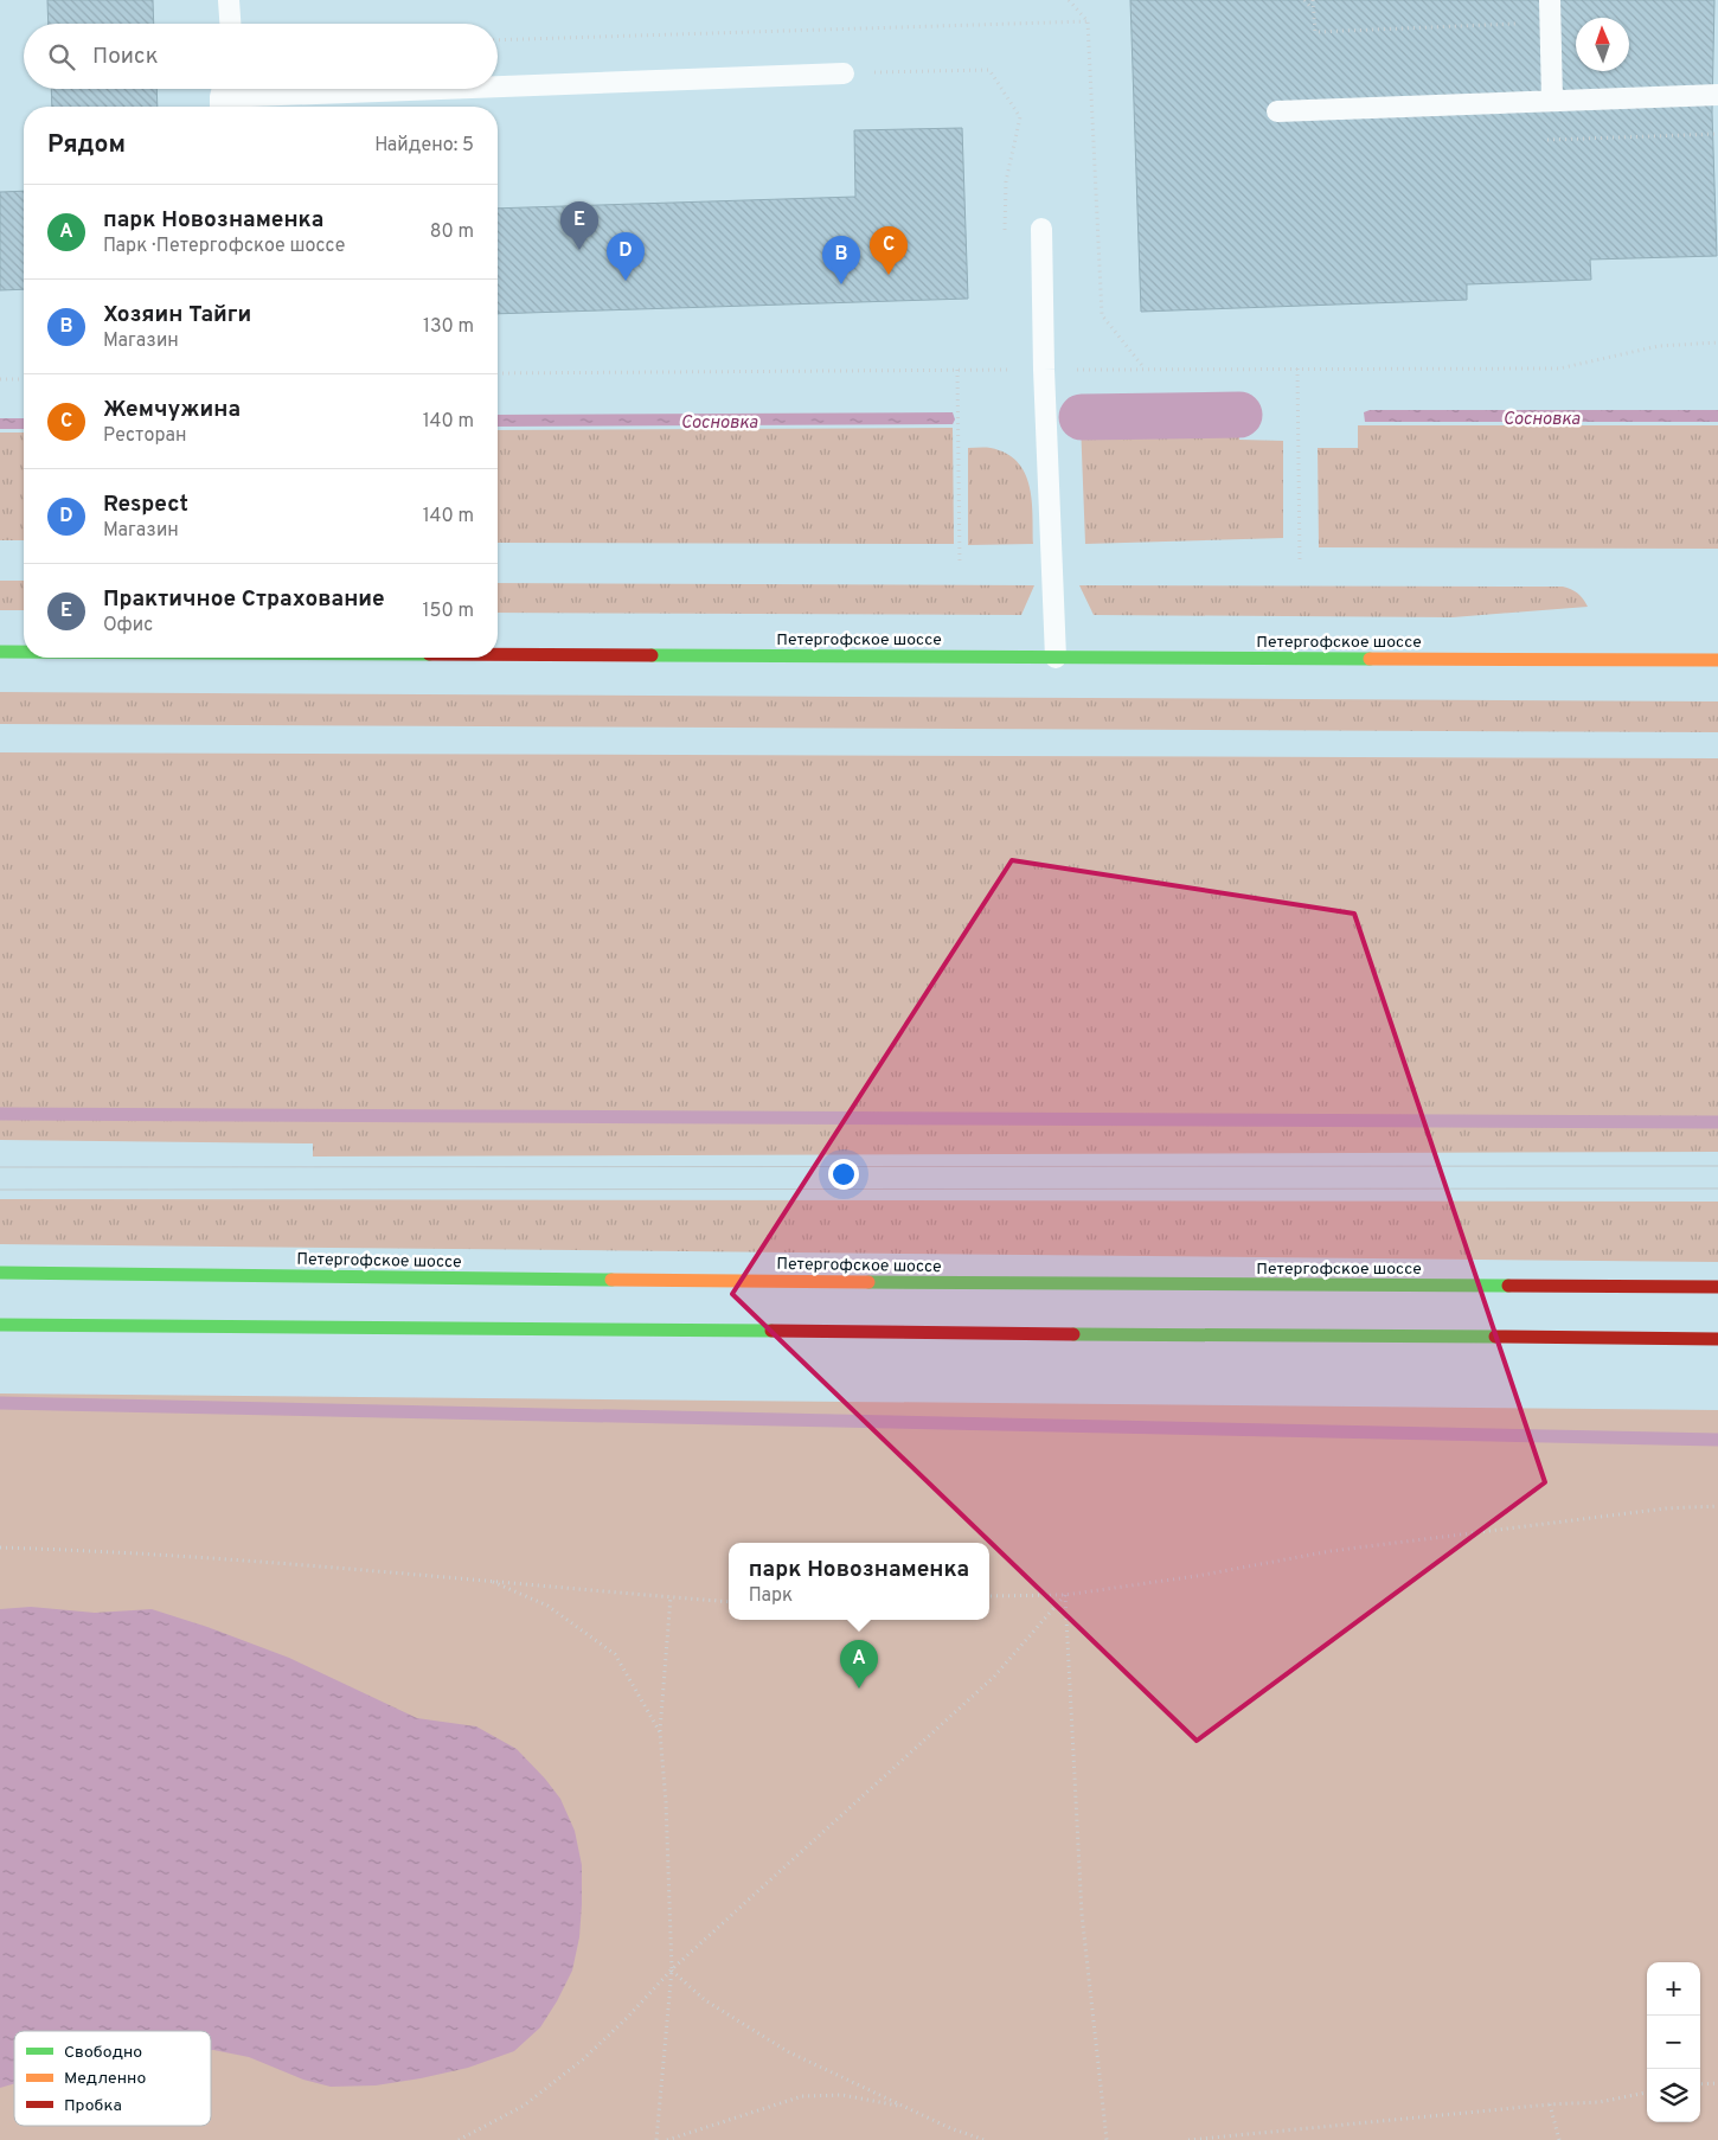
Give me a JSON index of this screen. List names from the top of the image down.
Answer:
{
  "streets": {
    "main road": ["Петергофское шоссе"]
  },
  "water": ["Сосновка"],
  "legend": ["Свободно", "Медленно", "Пробка"],
  "north": "top",
  "page": {
    "search": "Поиск",
    "heading": ["Рядом", "Найдено: 5"],
    "list": [
      {
        "mark": "A",
        "name": "парк Новознаменка",
        "note": "Парк · Петергофское шоссе",
        "value": "80 m"
      },
      {
        "mark": "B",
        "name": "Хозяин Тайги",
        "note": "Магазин",
        "value": "130 m"
      },
      {
        "mark": "C",
        "name": "Жемчужина",
        "note": "Ресторан",
        "value": "140 m"
      },
      {
        "mark": "D",
        "name": "Respect",
        "note": "Магазин",
        "value": "140 m"
      },
      {
        "mark": "E",
        "name": "Практичное Страхование",
        "note": "Офис",
        "value": "150 m"
      }
    ],
    "pins": [
      "E",
      "C",
      "D",
      "B",
      "A"
    ],
    "popup": ["парк Новознаменка", "Парк"],
    "map_buttons": ["+", "−"]
  }
}
